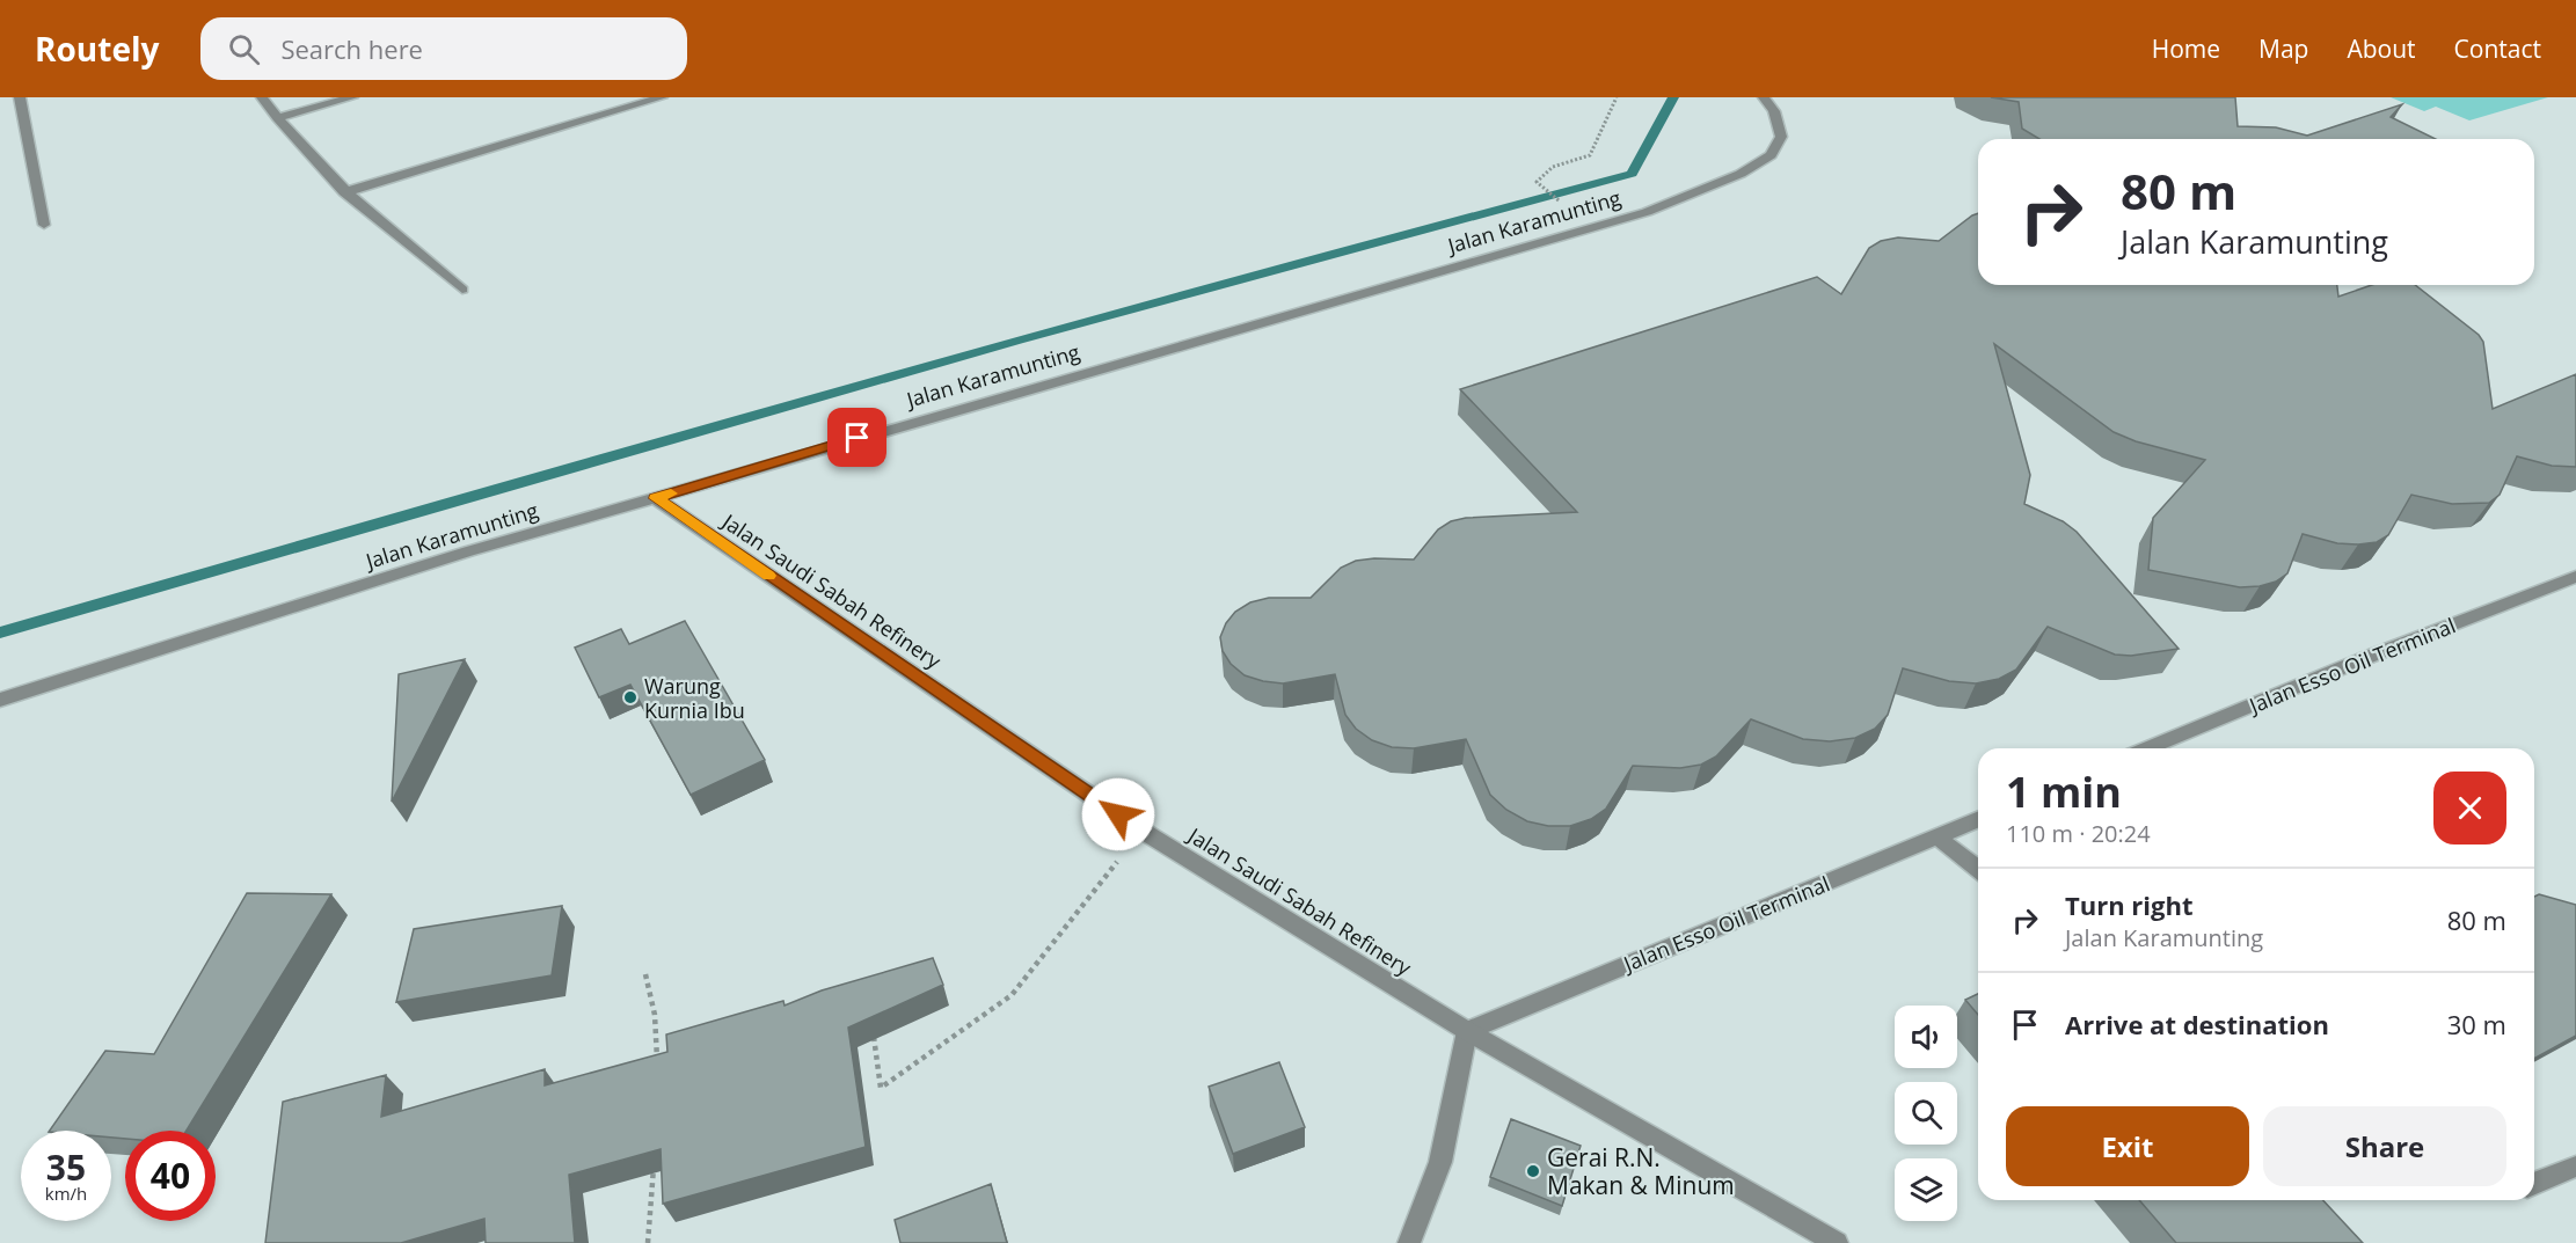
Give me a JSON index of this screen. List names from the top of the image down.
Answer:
{
  "streets": {
    "street": ["Jalan Karamunting", "Jalan Saudi Sabah Refinery", "Jalan Esso Oil Terminal"]
  },
  "crossings": [
    ["Jalan Karamunting", "Jalan Saudi Sabah Refinery"],
    ["Jalan Saudi Sabah Refinery", "Jalan Esso Oil Terminal"]
  ],
  "places": ["Warung Kurnia Ibu", "Gerai R.N. Makan & Minum"],
  "page": {
    "header": "Routely",
    "search": "Search here",
    "nav": [
      "Home",
      "Map",
      "About",
      "Contact"
    ],
    "turn": ["80 m", "Jalan Karamunting"],
    "heading": ["1 min", "110 m · 20:24"],
    "list": [
      {
        "name": "Turn right",
        "note": "Jalan Karamunting",
        "value": "80 m"
      },
      {
        "name": "Arrive at destination",
        "value": "30 m"
      }
    ],
    "buttons": ["Exit", "Share"],
    "speed": "35 km/h",
    "limit": "40"
  }
}
